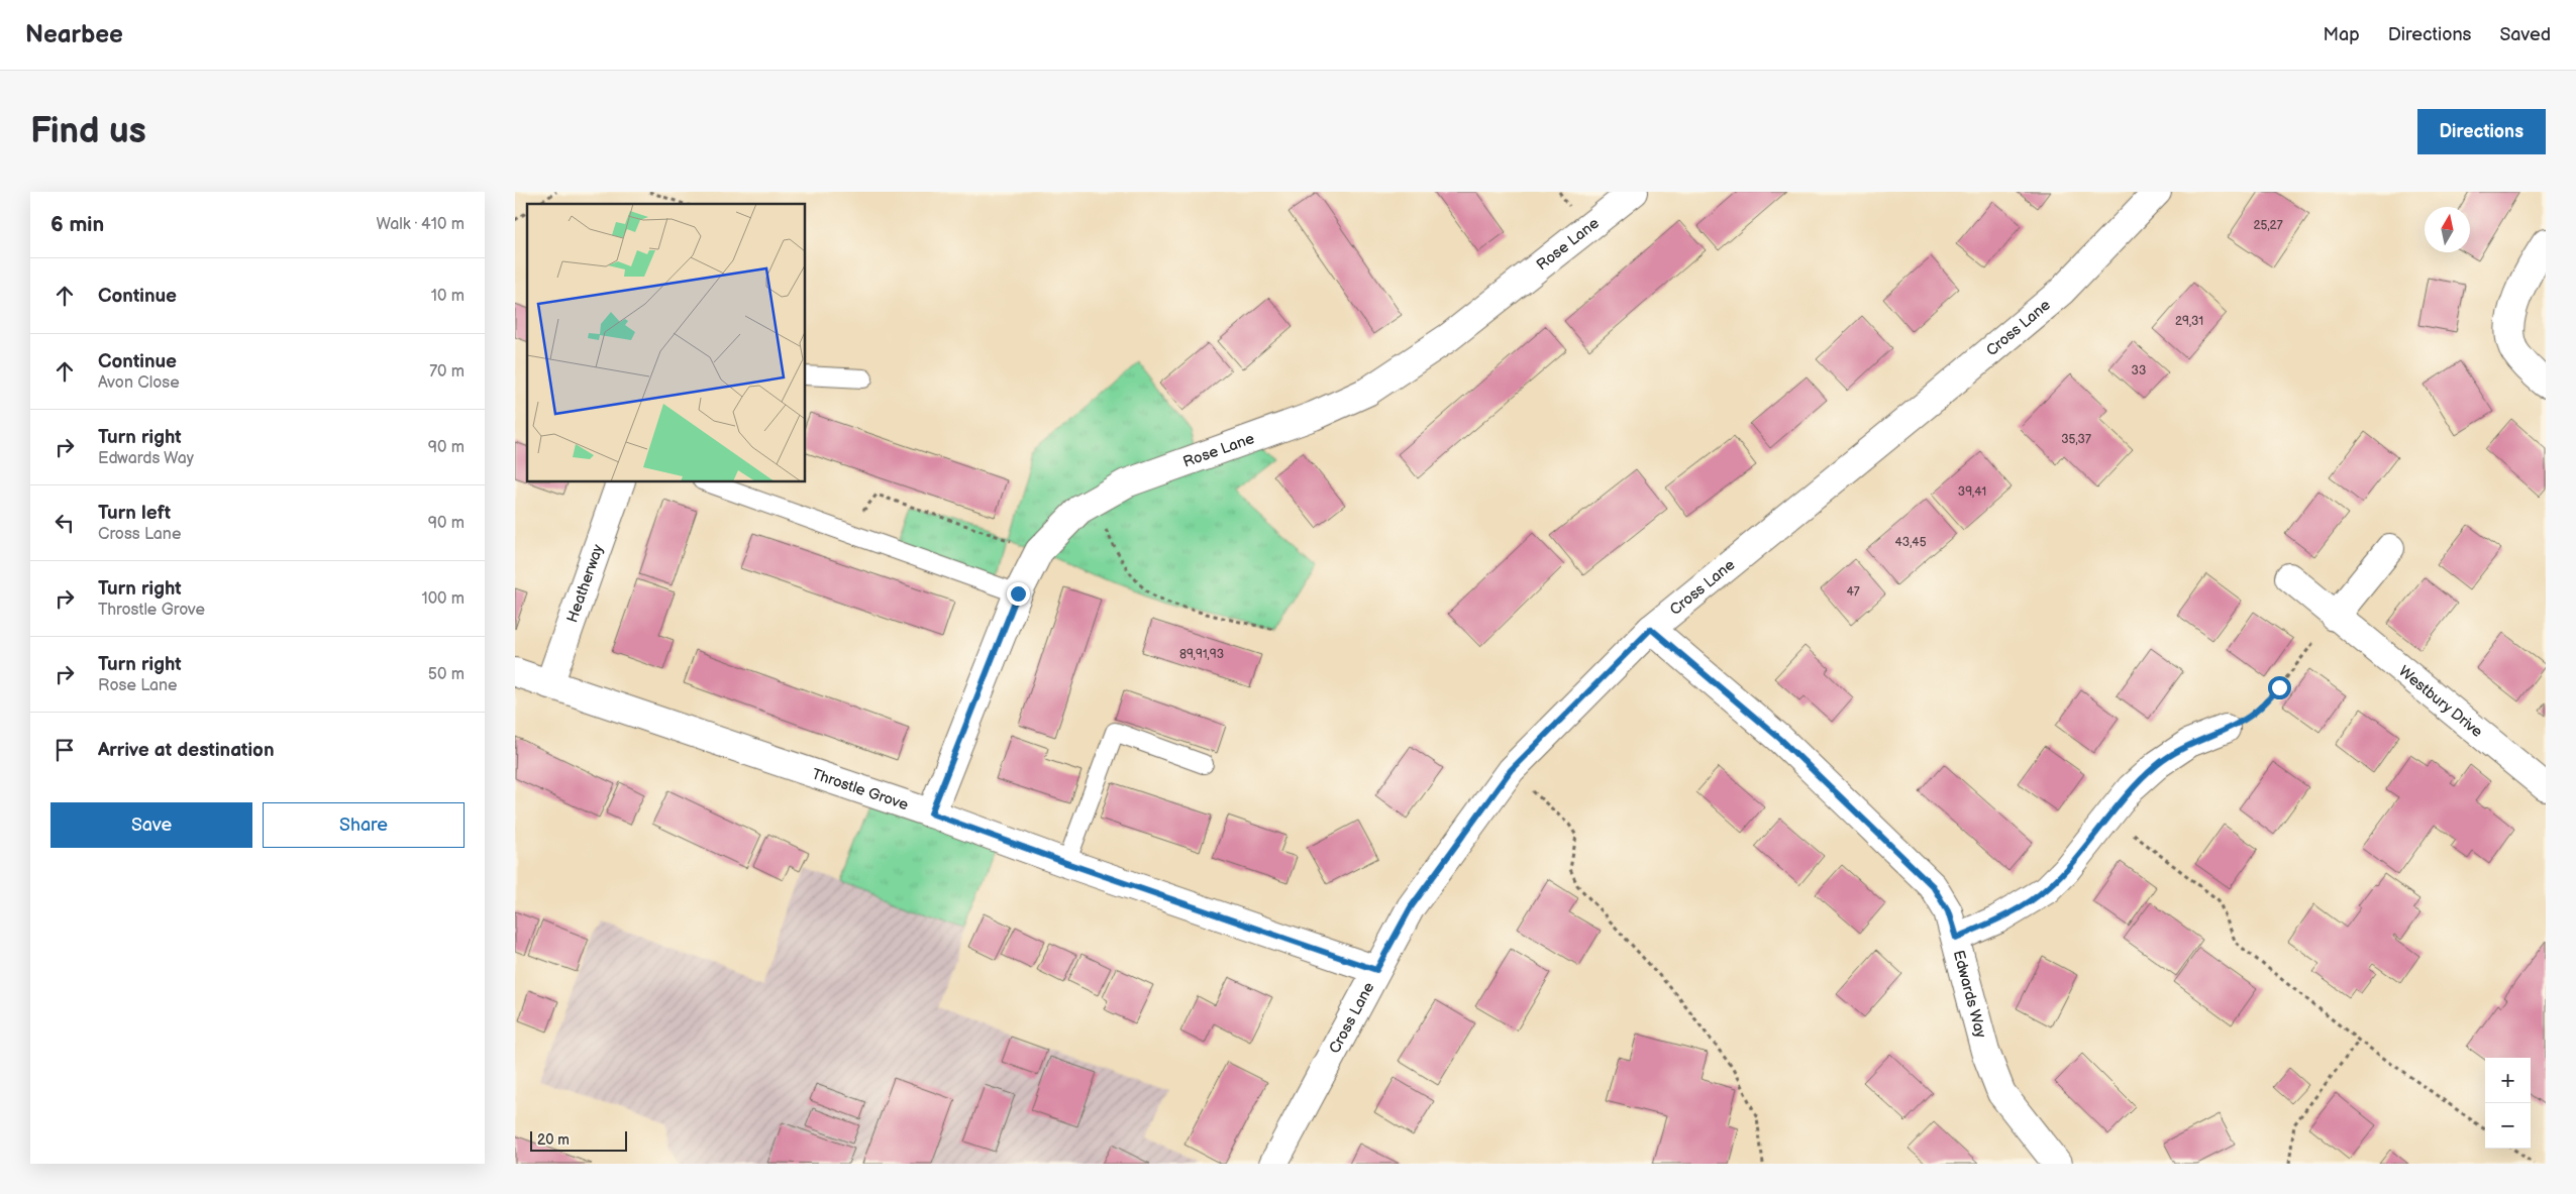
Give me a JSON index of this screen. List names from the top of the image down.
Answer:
{
  "streets": {
    "street": [
      "Rose Lane",
      "Cross Lane",
      "Heatherway",
      "Westbury Drive",
      "Throstle Grove",
      "Edwards Way"
    ]
  },
  "crossings": [
    ["Rose Lane", "Throstle Grove"],
    ["Cross Lane", "Throstle Grove"],
    ["Cross Lane", "Edwards Way"],
    ["Heatherway", "Throstle Grove"]
  ],
  "house_numbers": [
    "25,27",
    "29,31",
    "33",
    "35,37",
    "39,41",
    "43,45",
    "47",
    "89,91,93"
  ],
  "scale_bar": "20 m",
  "north": "top",
  "page": {
    "header": "Nearbee",
    "nav": ["Map", "Directions", "Saved"],
    "buttons": [
      "Directions",
      ["Save", "Share"]
    ],
    "title": "Find us",
    "heading": ["6 min", "Walk · 410 m"],
    "list": [
      ["Continue", "10 m"],
      ["Continue", "Avon Close", "70 m"],
      ["Turn right", "Edwards Way", "90 m"],
      ["Turn left", "Cross Lane", "90 m"],
      ["Turn right", "Throstle Grove", "100 m"],
      ["Turn right", "Rose Lane", "50 m"],
      "Arrive at destination"
    ],
    "map_buttons": ["+", "−"],
    "scale": "20 m"
  }
}
